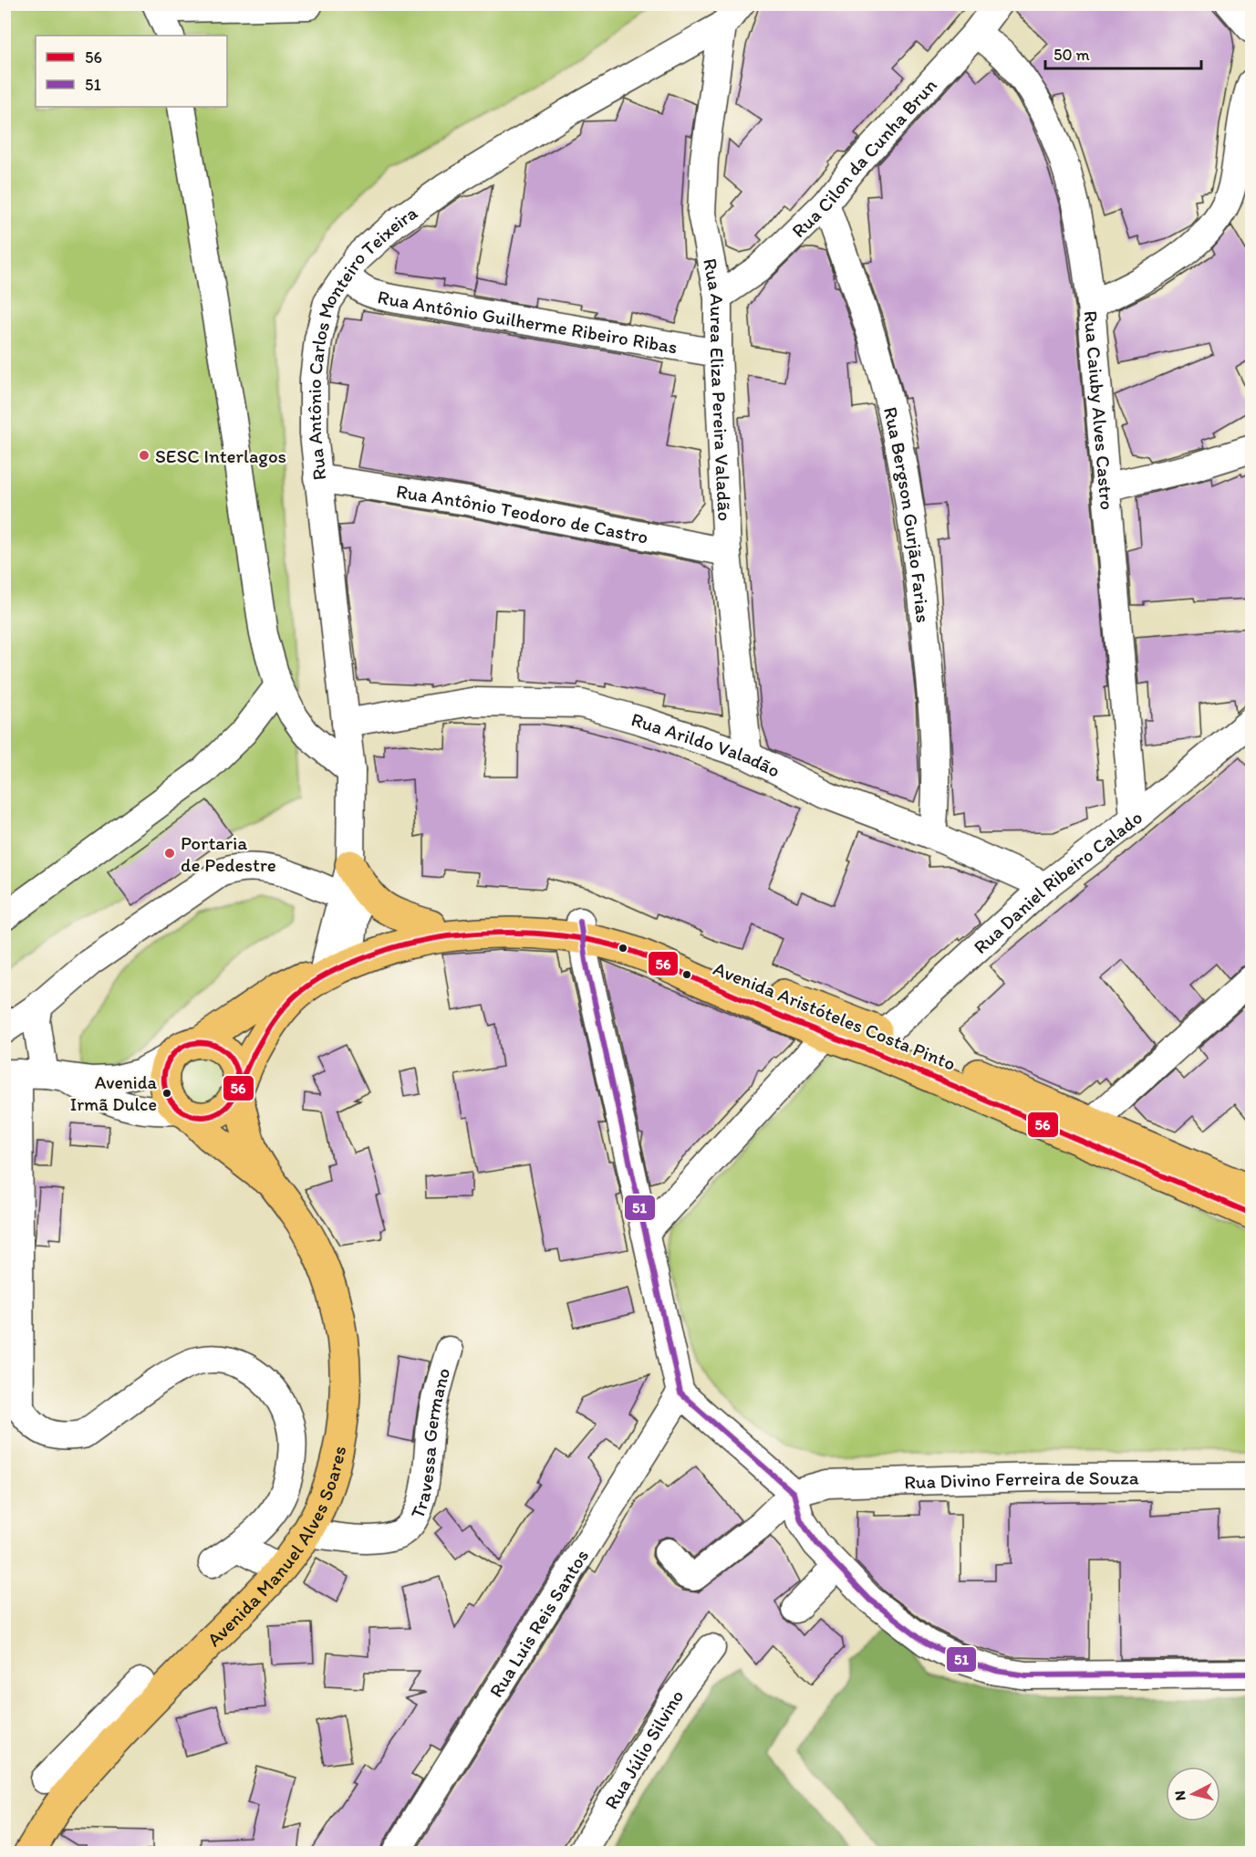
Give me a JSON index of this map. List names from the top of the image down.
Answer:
{
  "streets": {
    "main road": ["Avenida Aristóteles Costa Pinto", "Avenida Manuel Alves Soares"],
    "street": [
      "Rua Cilon da Cunha Brun",
      "Rua Antônio Guilherme Ribeiro Ribas",
      "Rua Antônio Carlos Monteiro Teixeira",
      "Rua Aurea Eliza Pereira Valadão",
      "Rua Caiuby Alves Castro",
      "Rua Antônio Teodoro de Castro",
      "Rua Bergson Gurjão Farias",
      "Rua Arildo Valadão",
      "Rua Daniel Ribeiro Calado",
      "Travessa Germano",
      "Rua Divino Ferreira de Souza",
      "Rua Luis Reis Santos",
      "Rua Júlio Silvino"
    ]
  },
  "crossings": [
    ["Rua Cilon da Cunha Brun", "Rua Aurea Eliza Pereira Valadão"],
    ["Rua Cilon da Cunha Brun", "Rua Caiuby Alves Castro"],
    ["Rua Cilon da Cunha Brun", "Rua Bergson Gurjão Farias"],
    ["Rua Antônio Guilherme Ribeiro Ribas", "Rua Antônio Carlos Monteiro Teixeira"],
    ["Rua Antônio Guilherme Ribeiro Ribas", "Rua Aurea Eliza Pereira Valadão"],
    ["Rua Antônio Carlos Monteiro Teixeira", "Rua Aurea Eliza Pereira Valadão"],
    ["Rua Antônio Carlos Monteiro Teixeira", "Rua Antônio Teodoro de Castro"],
    ["Rua Antônio Carlos Monteiro Teixeira", "Rua Arildo Valadão"],
    ["Rua Antônio Carlos Monteiro Teixeira", "Avenida Aristóteles Costa Pinto"],
    ["Rua Aurea Eliza Pereira Valadão", "Rua Antônio Teodoro de Castro"],
    ["Rua Aurea Eliza Pereira Valadão", "Rua Arildo Valadão"],
    ["Rua Caiuby Alves Castro", "Rua Daniel Ribeiro Calado"],
    ["Rua Bergson Gurjão Farias", "Rua Arildo Valadão"],
    ["Rua Arildo Valadão", "Rua Daniel Ribeiro Calado"],
    ["Rua Daniel Ribeiro Calado", "Avenida Aristóteles Costa Pinto"],
    ["Avenida Aristóteles Costa Pinto", "Avenida Manuel Alves Soares"],
    ["Travessa Germano", "Avenida Manuel Alves Soares"]
  ],
  "places": ["SESC Interlagos", "Portaria de Pedestre", "Avenida Irmã Dulce"],
  "lines": ["transit line 51", "transit line 56"],
  "legend": ["56", "51"],
  "scale_bar": "50 m",
  "north": "left"
}
